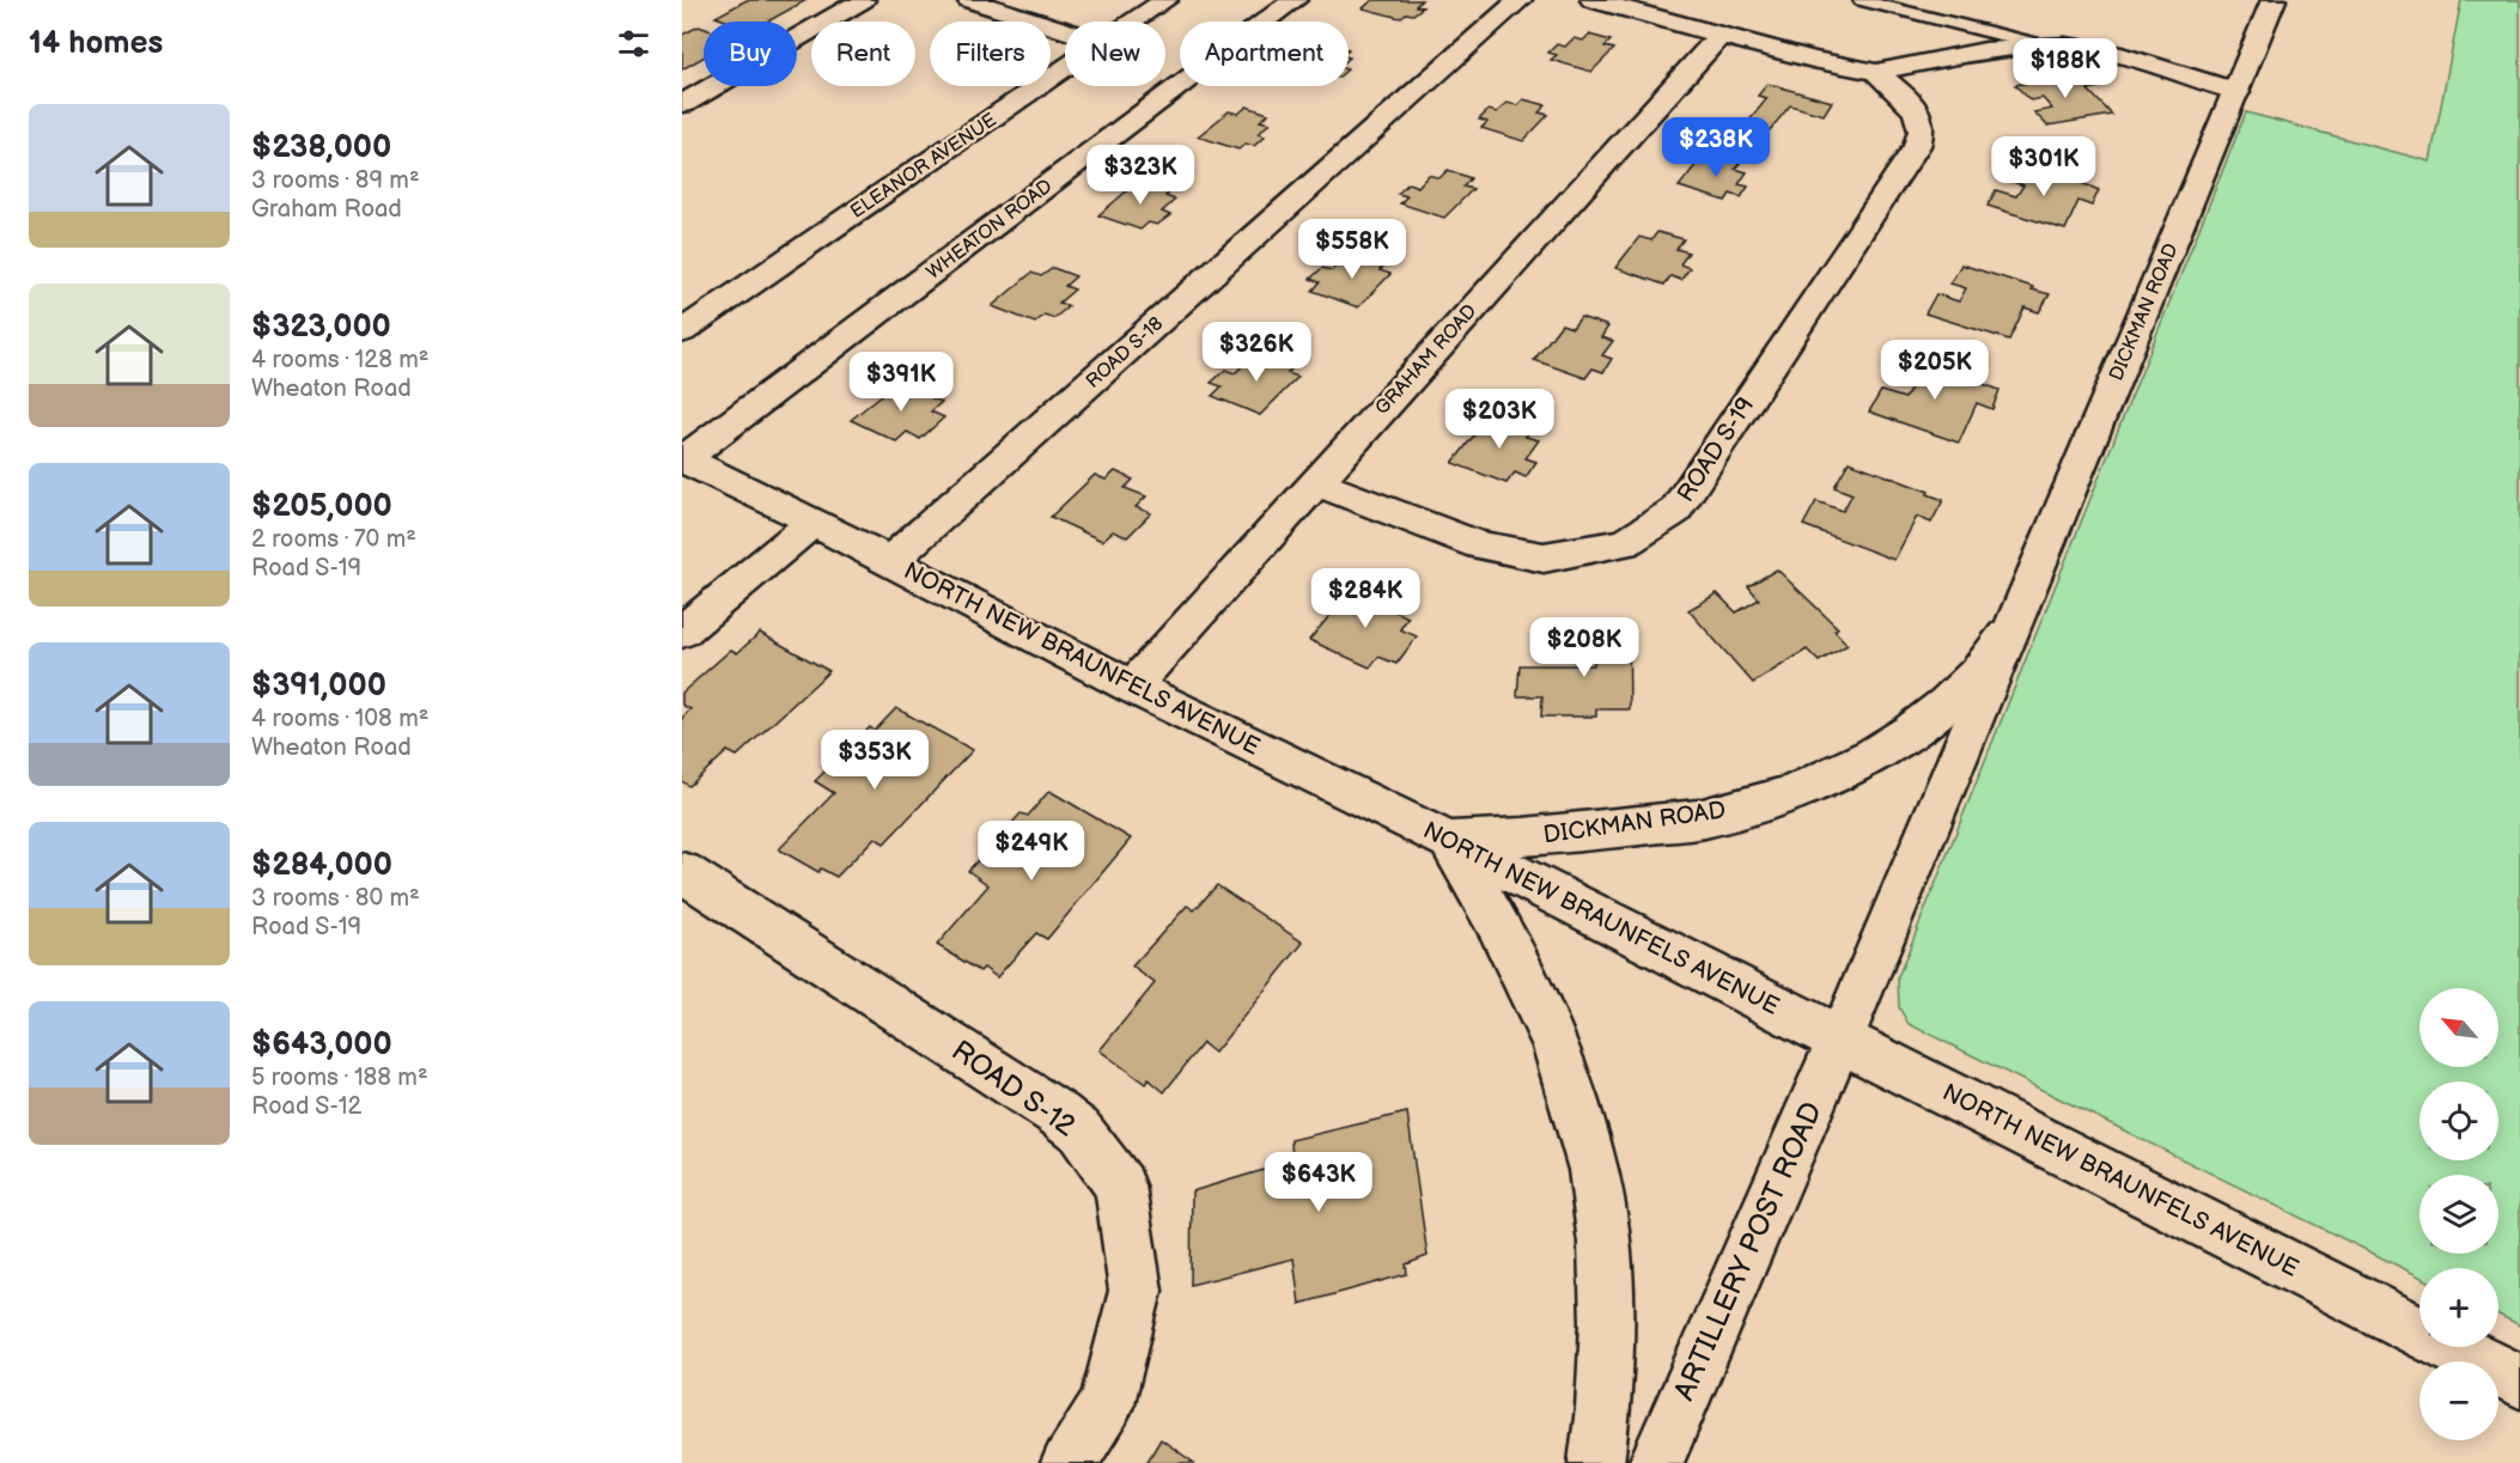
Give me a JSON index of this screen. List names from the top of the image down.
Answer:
{
  "streets": {
    "street": [
      "ELEANOR AVENUE",
      "WHEATON ROAD",
      "DICKMAN ROAD",
      "ROAD S-18",
      "GRAHAM ROAD",
      "ROAD S-19",
      "NORTH NEW BRAUNFELS AVENUE",
      "ROAD S-12",
      "ARTILLERY POST ROAD"
    ]
  },
  "crossings": [
    ["WHEATON ROAD", "NORTH NEW BRAUNFELS AVENUE"],
    ["DICKMAN ROAD", "NORTH NEW BRAUNFELS AVENUE"],
    ["DICKMAN ROAD", "ARTILLERY POST ROAD"],
    ["ROAD S-18", "NORTH NEW BRAUNFELS AVENUE"],
    ["GRAHAM ROAD", "ROAD S-19"],
    ["GRAHAM ROAD", "NORTH NEW BRAUNFELS AVENUE"],
    ["NORTH NEW BRAUNFELS AVENUE", "ARTILLERY POST ROAD"]
  ],
  "north": "top left",
  "page": {
    "heading": "14 homes",
    "chip": [
      "Buy",
      "Rent",
      "Filters",
      "New",
      "Apartment"
    ],
    "price": [
      "$188K",
      "$238K",
      "$301K",
      "$323K",
      "$558K",
      "$326K",
      "$205K",
      "$391K",
      "$203K",
      "$284K",
      "$208K",
      "$353K",
      "$249K",
      "$643K"
    ],
    "list": [
      {
        "name": "$238,000",
        "note": "3 rooms · 89 m² · Graham Road"
      },
      {
        "name": "$323,000",
        "note": "4 rooms · 128 m² · Wheaton Road"
      },
      {
        "name": "$205,000",
        "note": "2 rooms · 70 m² · Road S-19"
      },
      {
        "name": "$391,000",
        "note": "4 rooms · 108 m² · Wheaton Road"
      },
      {
        "name": "$284,000",
        "note": "3 rooms · 80 m² · Road S-19"
      },
      {
        "name": "$643,000",
        "note": "5 rooms · 188 m² · Road S-12"
      }
    ],
    "map_buttons": ["+", "−"]
  }
}
